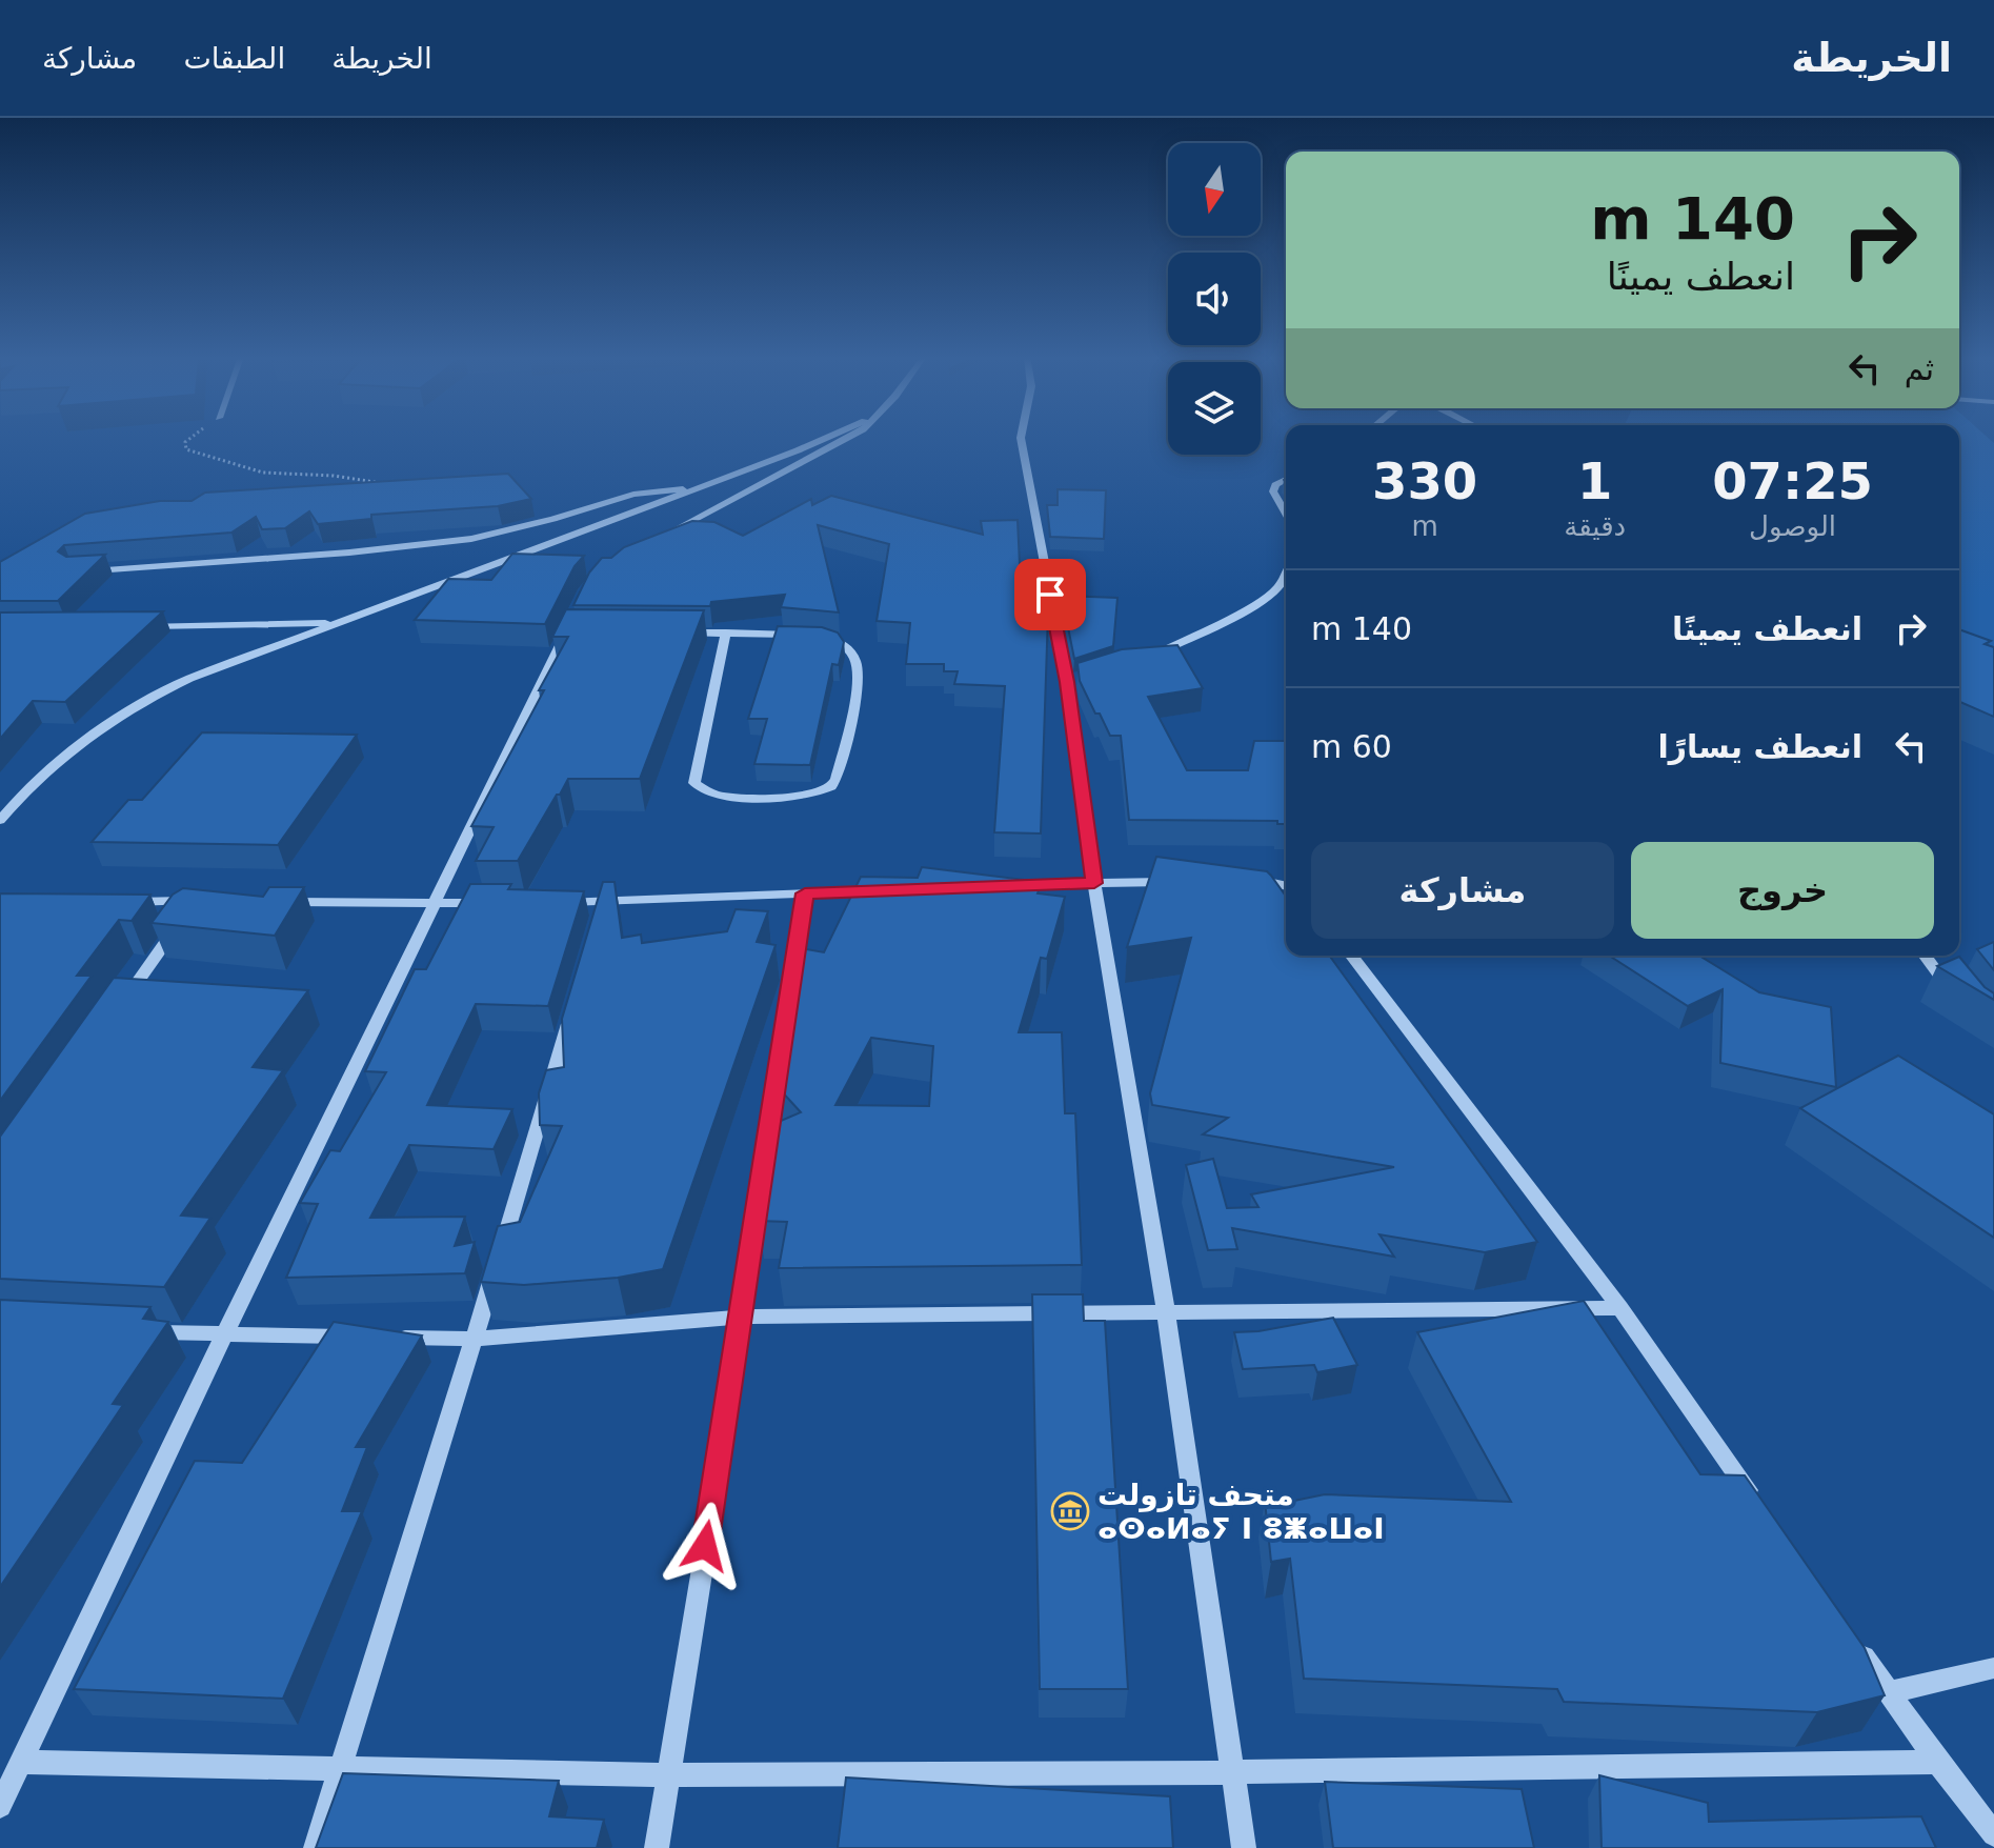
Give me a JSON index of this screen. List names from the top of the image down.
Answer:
{
  "places": {
    "museum": ["متحف تازولت ⴰⵙⴰⵍⴰⵢ ⵏ ⵓⵥⴰⵡⴰⵏ"]
  },
  "north": "bottom",
  "page": {
    "header": "الخريطة",
    "nav": ["الخريطة", "الطبقات", "مشاركة"],
    "turn": ["140 m", "انعطف يمينًا"],
    "then": "ثم",
    "eta": [
      "07:25",
      "الوصول",
      "1",
      "دقيقة",
      "330",
      "m"
    ],
    "list": [
      {
        "name": "انعطف يمينًا",
        "value": "140 m"
      },
      {
        "name": "انعطف يسارًا",
        "value": "60 m"
      }
    ],
    "buttons": ["خروج", "مشاركة"]
  }
}
